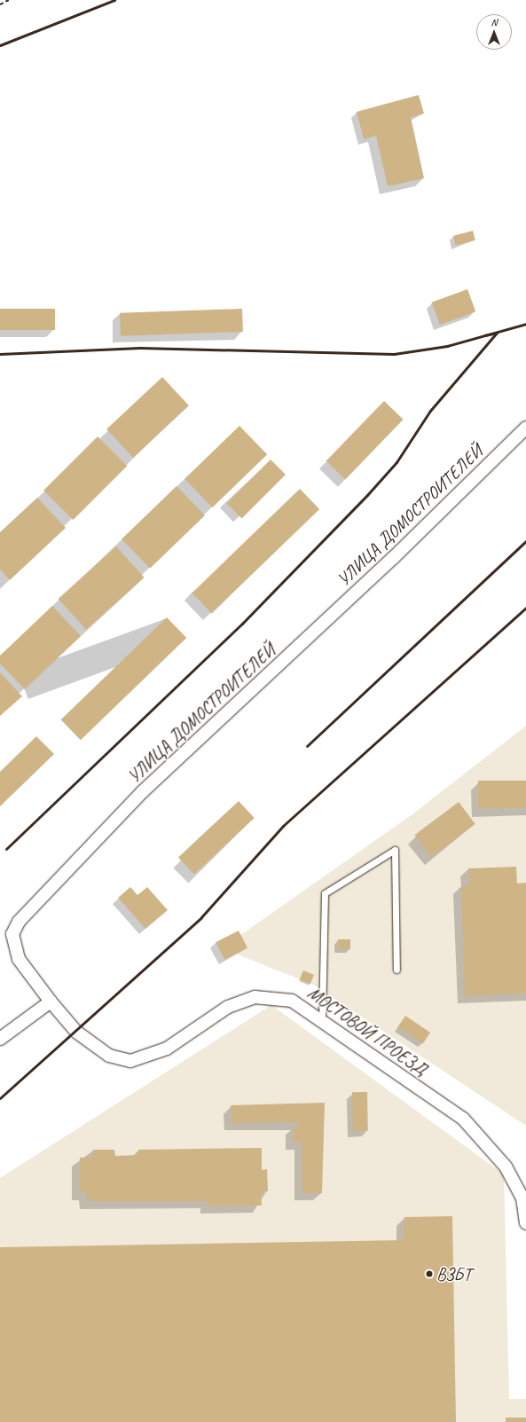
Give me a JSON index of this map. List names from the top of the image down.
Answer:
{
  "streets": {
    "street": ["УЛИЦА ДОМОСТРОИТЕЛЕЙ", "МОСТОВОЙ ПРОЕЗД"]
  },
  "crossings": [
    ["УЛИЦА ДОМОСТРОИТЕЛЕЙ", "МОСТОВОЙ ПРОЕЗД"]
  ],
  "places": ["ВЗБТ"],
  "north": "top"
}
